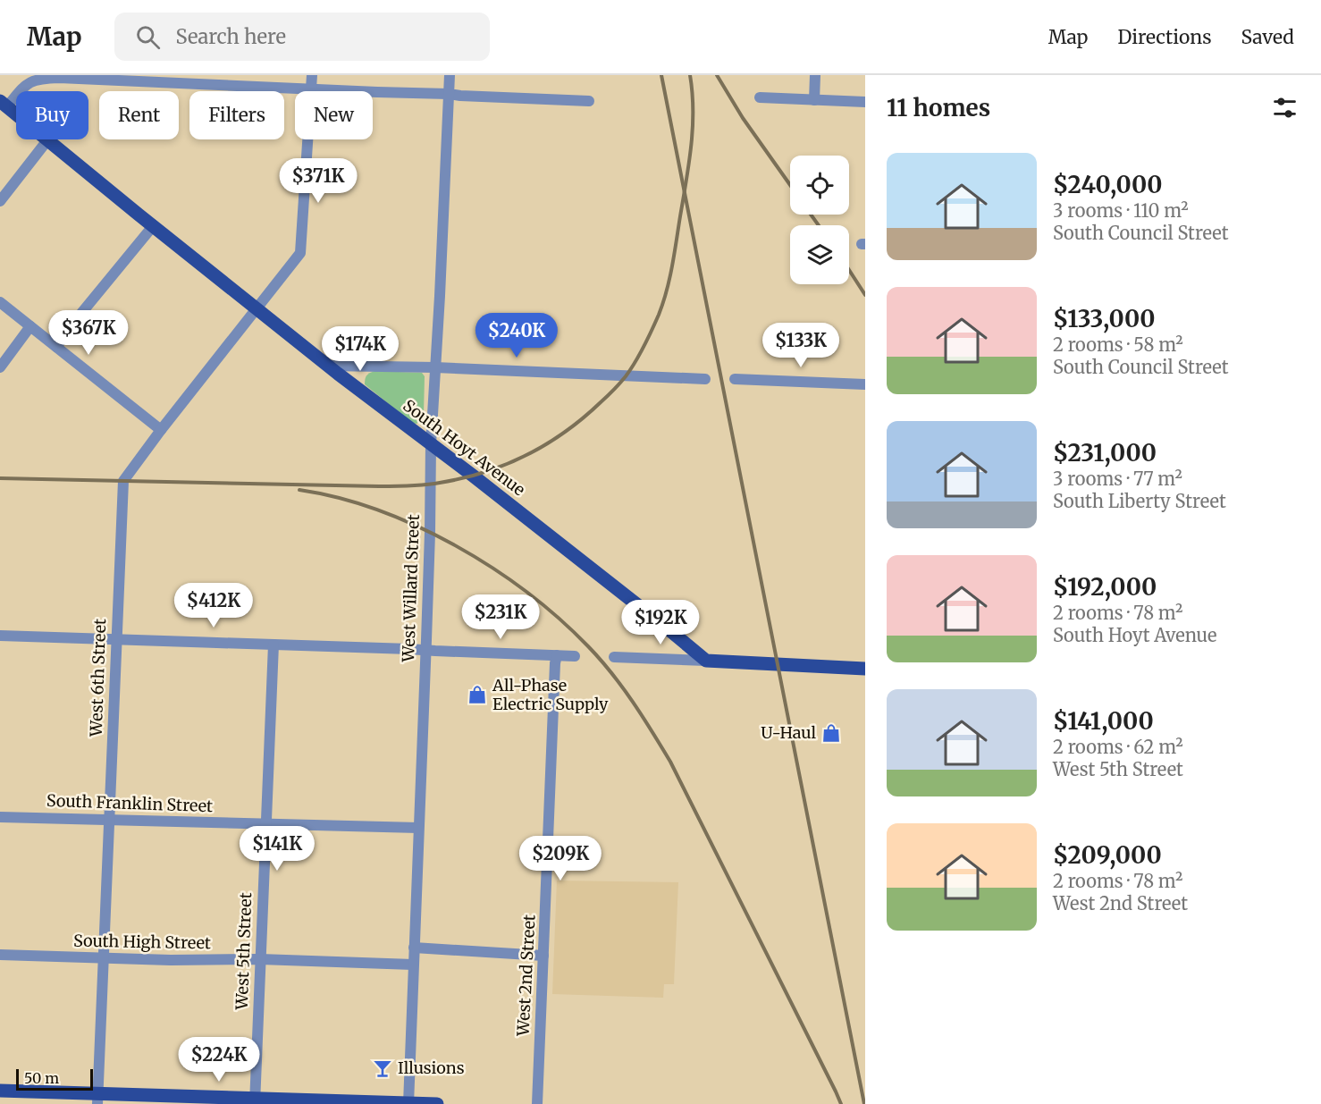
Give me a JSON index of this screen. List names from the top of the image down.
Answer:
{
  "streets": {
    "main road": ["South Hoyt Avenue"],
    "street": [
      "West Willard Street",
      "West 6th Street",
      "South Franklin Street",
      "South High Street",
      "West 5th Street",
      "West 2nd Street"
    ]
  },
  "crossings": [
    ["South Hoyt Avenue", "West Willard Street"],
    ["South Hoyt Avenue", "West 6th Street"],
    ["West Willard Street", "South Franklin Street"],
    ["West Willard Street", "South High Street"],
    ["West 6th Street", "South Franklin Street"],
    ["West 6th Street", "South High Street"],
    ["South Franklin Street", "West 5th Street"],
    ["South High Street", "West 5th Street"]
  ],
  "places": {
    "shop": ["All-Phase Electric Supply", "U-Haul"],
    "bar": ["Illusions"]
  },
  "scale_bar": "50 m",
  "page": {
    "header": "Map",
    "search": "Search here",
    "nav": ["Map", "Directions", "Saved"],
    "heading": "11 homes",
    "chip": [
      "Buy",
      "Rent",
      "Filters",
      "New"
    ],
    "list": [
      {
        "name": "$240,000",
        "note": "3 rooms · 110 m² · South Council Street"
      },
      {
        "name": "$133,000",
        "note": "2 rooms · 58 m² · South Council Street"
      },
      {
        "name": "$231,000",
        "note": "3 rooms · 77 m² · South Liberty Street"
      },
      {
        "name": "$192,000",
        "note": "2 rooms · 78 m² · South Hoyt Avenue"
      },
      {
        "name": "$141,000",
        "note": "2 rooms · 62 m² · West 5th Street"
      },
      {
        "name": "$209,000",
        "note": "2 rooms · 78 m² · West 2nd Street"
      }
    ],
    "price": [
      "$371K",
      "$367K",
      "$240K",
      "$133K",
      "$174K",
      "$412K",
      "$231K",
      "$192K",
      "$141K",
      "$209K",
      "$224K"
    ],
    "scale": "50 m"
  }
}
